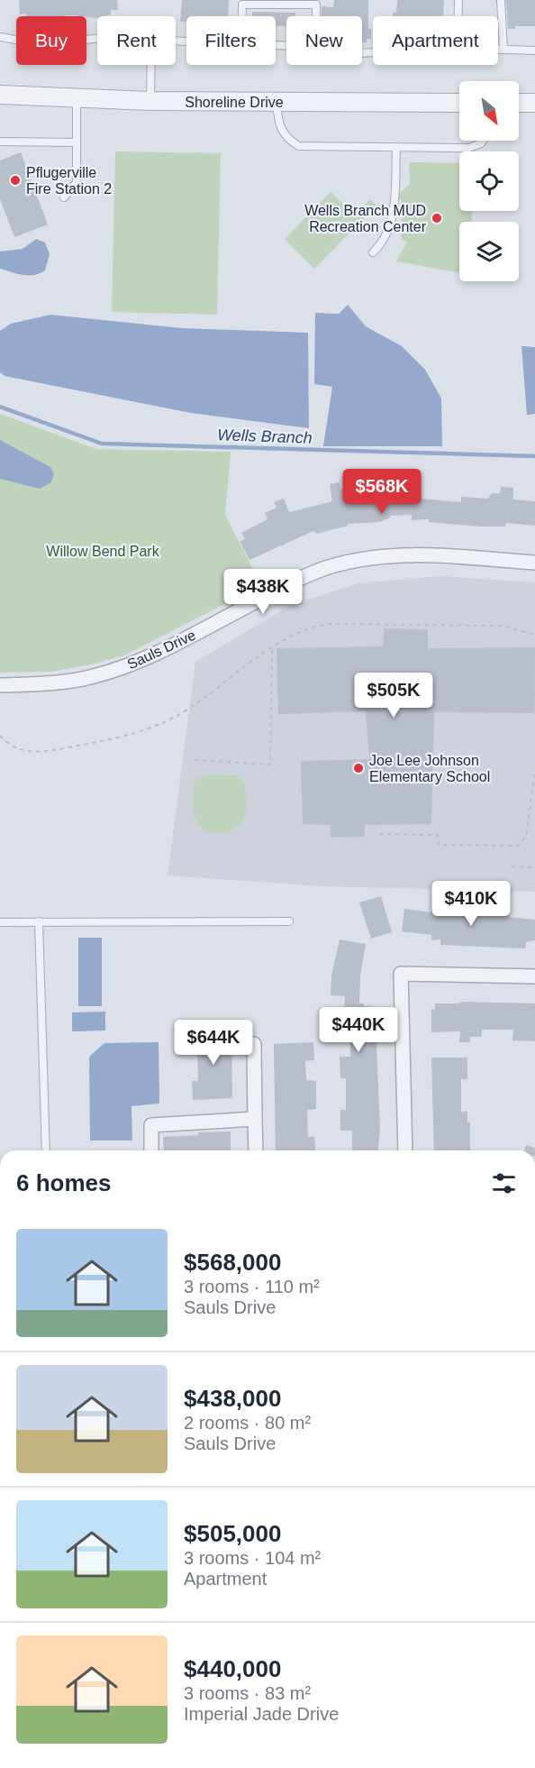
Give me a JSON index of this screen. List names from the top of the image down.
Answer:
{
  "streets": {
    "street": ["Shoreline Drive", "Sauls Drive"]
  },
  "water": ["Wells Branch"],
  "parks": ["Willow Bend Park"],
  "places": ["Pflugerville Fire Station 2", "Wells Branch MUD Recreation Center", "Joe Lee Johnson Elementary School"],
  "north": "bottom right",
  "page": {
    "chip": [
      "Buy",
      "Rent",
      "Filters",
      "New",
      "Apartment"
    ],
    "price": [
      "$568K",
      "$438K",
      "$505K",
      "$410K",
      "$440K",
      "$644K"
    ],
    "heading": "6 homes",
    "list": [
      {
        "name": "$568,000",
        "note": "3 rooms · 110 m² · Sauls Drive"
      },
      {
        "name": "$438,000",
        "note": "2 rooms · 80 m² · Sauls Drive"
      },
      {
        "name": "$505,000",
        "note": "3 rooms · 104 m² · Apartment"
      },
      {
        "name": "$440,000",
        "note": "3 rooms · 83 m² · Imperial Jade Drive"
      }
    ]
  }
}
